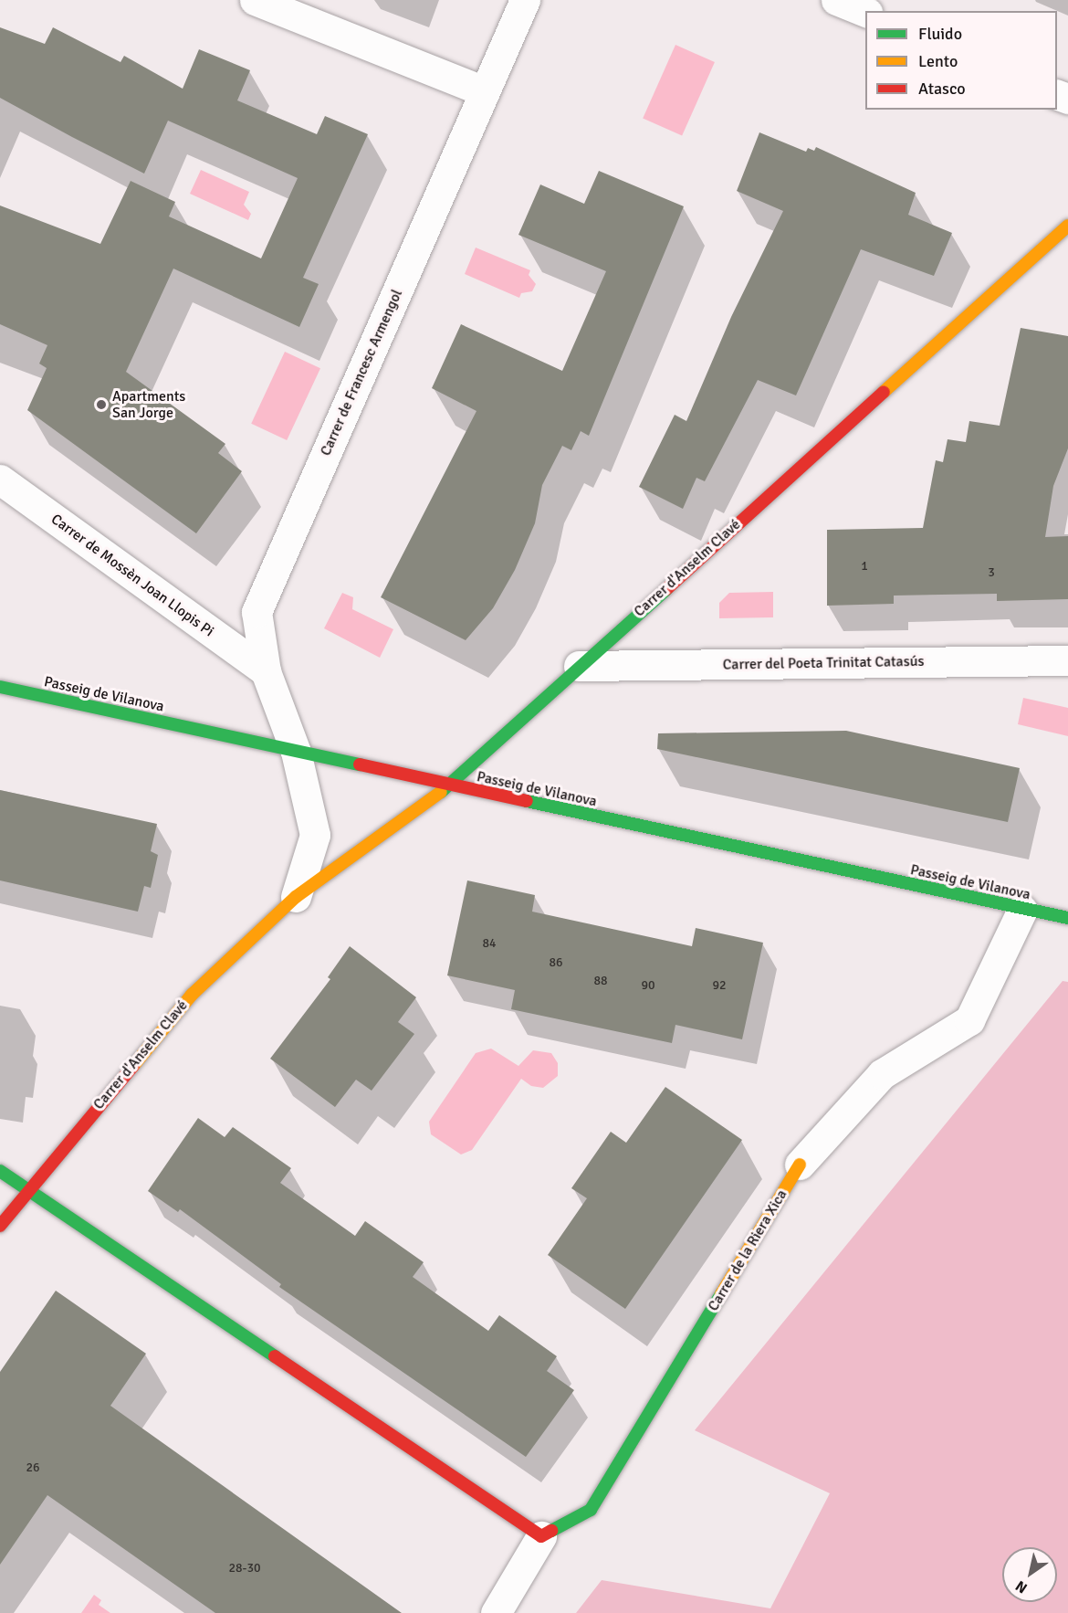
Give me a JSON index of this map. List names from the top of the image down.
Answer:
{
  "streets": {
    "street": [
      "Carrer de Francesc Armengol",
      "Carrer d'Anselm Clavé",
      "Carrer de Mossèn Joan Llopis Pi",
      "Carrer del Poeta Trinitat Catasús",
      "Passeig de Vilanova",
      "Carrer de la Riera Xica"
    ]
  },
  "crossings": [
    ["Carrer de Francesc Armengol", "Carrer d'Anselm Clavé"],
    ["Carrer de Francesc Armengol", "Carrer de Mossèn Joan Llopis Pi"],
    ["Carrer de Francesc Armengol", "Passeig de Vilanova"],
    ["Carrer d'Anselm Clavé", "Carrer del Poeta Trinitat Catasús"],
    ["Carrer d'Anselm Clavé", "Passeig de Vilanova"],
    ["Passeig de Vilanova", "Carrer de la Riera Xica"]
  ],
  "places": ["Apartments San Jorge"],
  "house_numbers": [
    "1",
    "3",
    "84",
    "86",
    "88",
    "90",
    "92",
    "26",
    "28-30"
  ],
  "legend": ["Fluido", "Lento", "Atasco"],
  "north": "bottom left"
}
